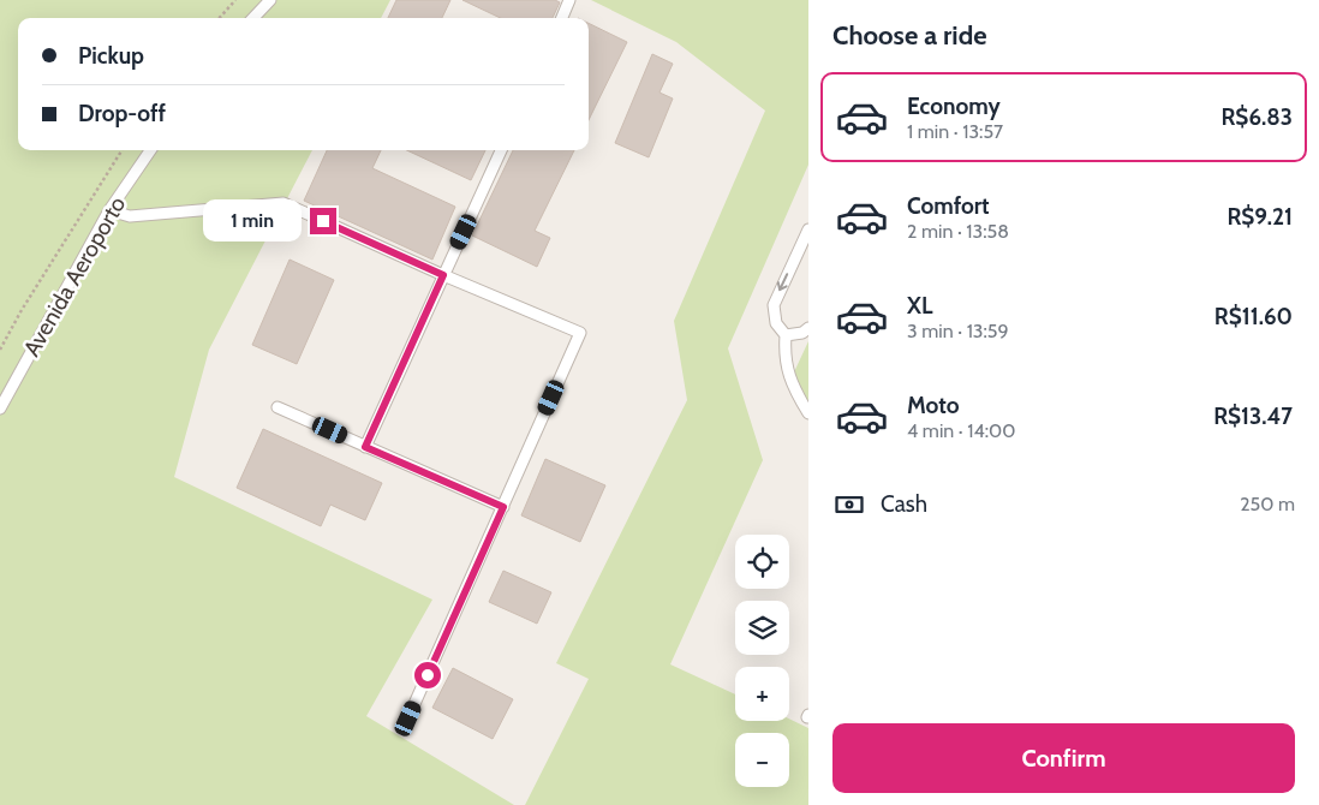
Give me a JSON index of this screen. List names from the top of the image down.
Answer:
{
  "streets": {
    "lane": ["Avenida Aeroporto"]
  },
  "page": {
    "heading": "Choose a ride",
    "banner": ["Pickup", "Drop-off"],
    "list": [
      {
        "name": "Economy",
        "note": "1 min · 13:57",
        "value": "R$6.83"
      },
      {
        "name": "Comfort",
        "note": "2 min · 13:58",
        "value": "R$9.21"
      },
      {
        "name": "XL",
        "note": "3 min · 13:59",
        "value": "R$11.60"
      },
      {
        "name": "Moto",
        "note": "4 min · 14:00",
        "value": "R$13.47"
      }
    ],
    "bubble": "1 min",
    "pay": ["Cash", "250 m"],
    "map_buttons": ["+", "−"],
    "buttons": "Confirm"
  }
}
